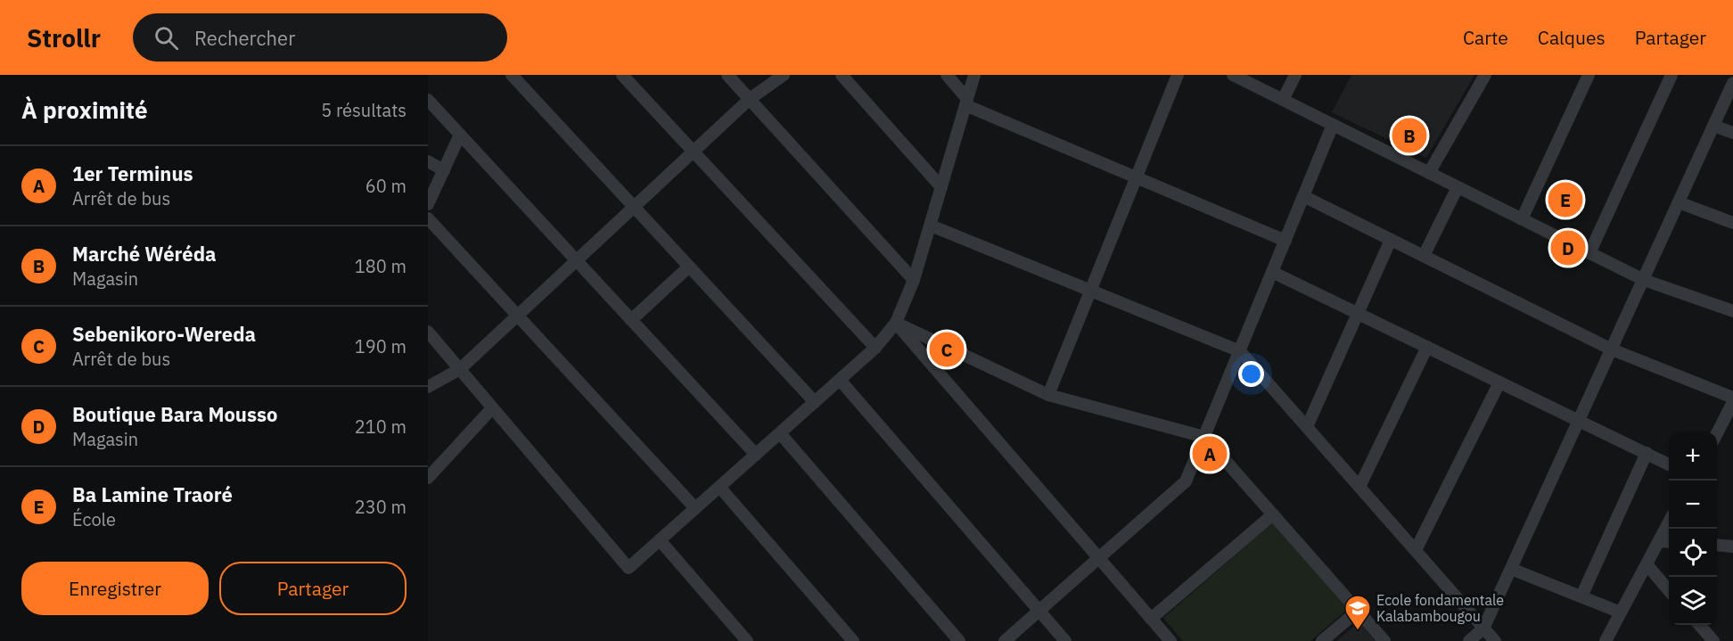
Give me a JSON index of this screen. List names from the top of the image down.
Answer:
{
  "places": {
    "school or university": ["Ecole fondamentale Kalabambougou"]
  },
  "page": {
    "header": "Strollr",
    "search": "Rechercher",
    "nav": ["Carte", "Calques", "Partager"],
    "heading": ["À proximité", "5 résultats"],
    "pins": [
      "B",
      "E",
      "D",
      "C",
      "A"
    ],
    "list": [
      {
        "mark": "A",
        "name": "1er Terminus",
        "note": "Arrêt de bus",
        "value": "60 m"
      },
      {
        "mark": "B",
        "name": "Marché Wéréda",
        "note": "Magasin",
        "value": "180 m"
      },
      {
        "mark": "C",
        "name": "Sebenikoro-Wereda",
        "note": "Arrêt de bus",
        "value": "190 m"
      },
      {
        "mark": "D",
        "name": "Boutique Bara Mousso",
        "note": "Magasin",
        "value": "210 m"
      },
      {
        "mark": "E",
        "name": "Ba Lamine Traoré",
        "note": "École",
        "value": "230 m"
      }
    ],
    "map_buttons": ["+", "−"],
    "buttons": ["Enregistrer", "Partager"]
  }
}
